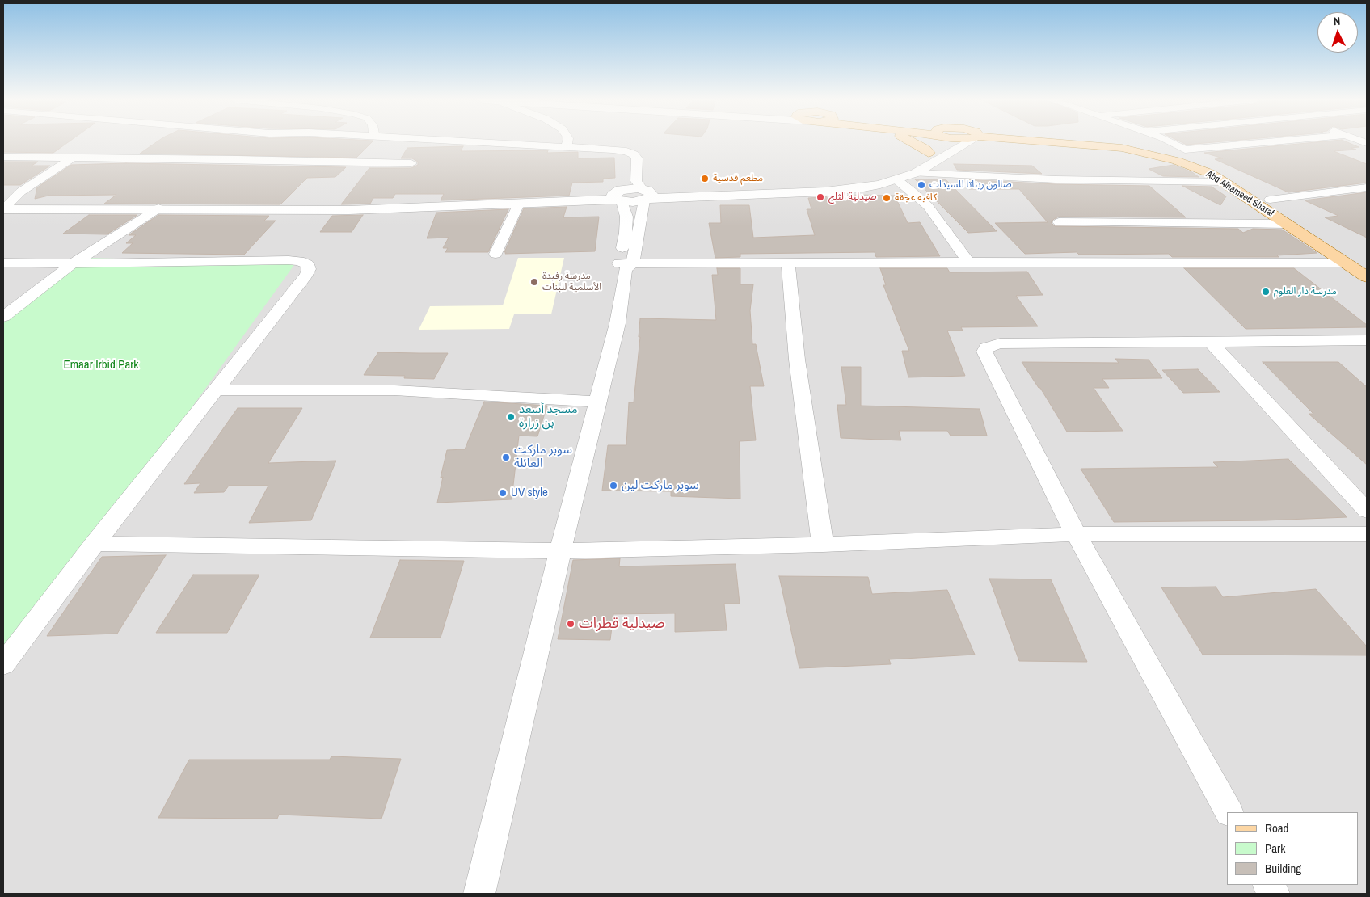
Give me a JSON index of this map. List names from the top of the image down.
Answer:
{
  "streets": {
    "main road": ["Abd Alhameed Sharaf"]
  },
  "parks": ["Emaar Irbid Park"],
  "places": [
    "مطعم قدسية",
    "صالون ريناتا للسيدات",
    "صيدلية الثلج",
    "كافيه عجقة",
    "مدرسة رفيدة الأسلمية للبنات",
    "مدرسة دار العلوم",
    "مسجد أسعد بن زرارة",
    "سوبر ماركت العائلة",
    "سوبر ماركت لين",
    "UV style",
    "صيدلية قطرات"
  ],
  "legend": ["Road", "Park", "Building"],
  "north": "top"
}
